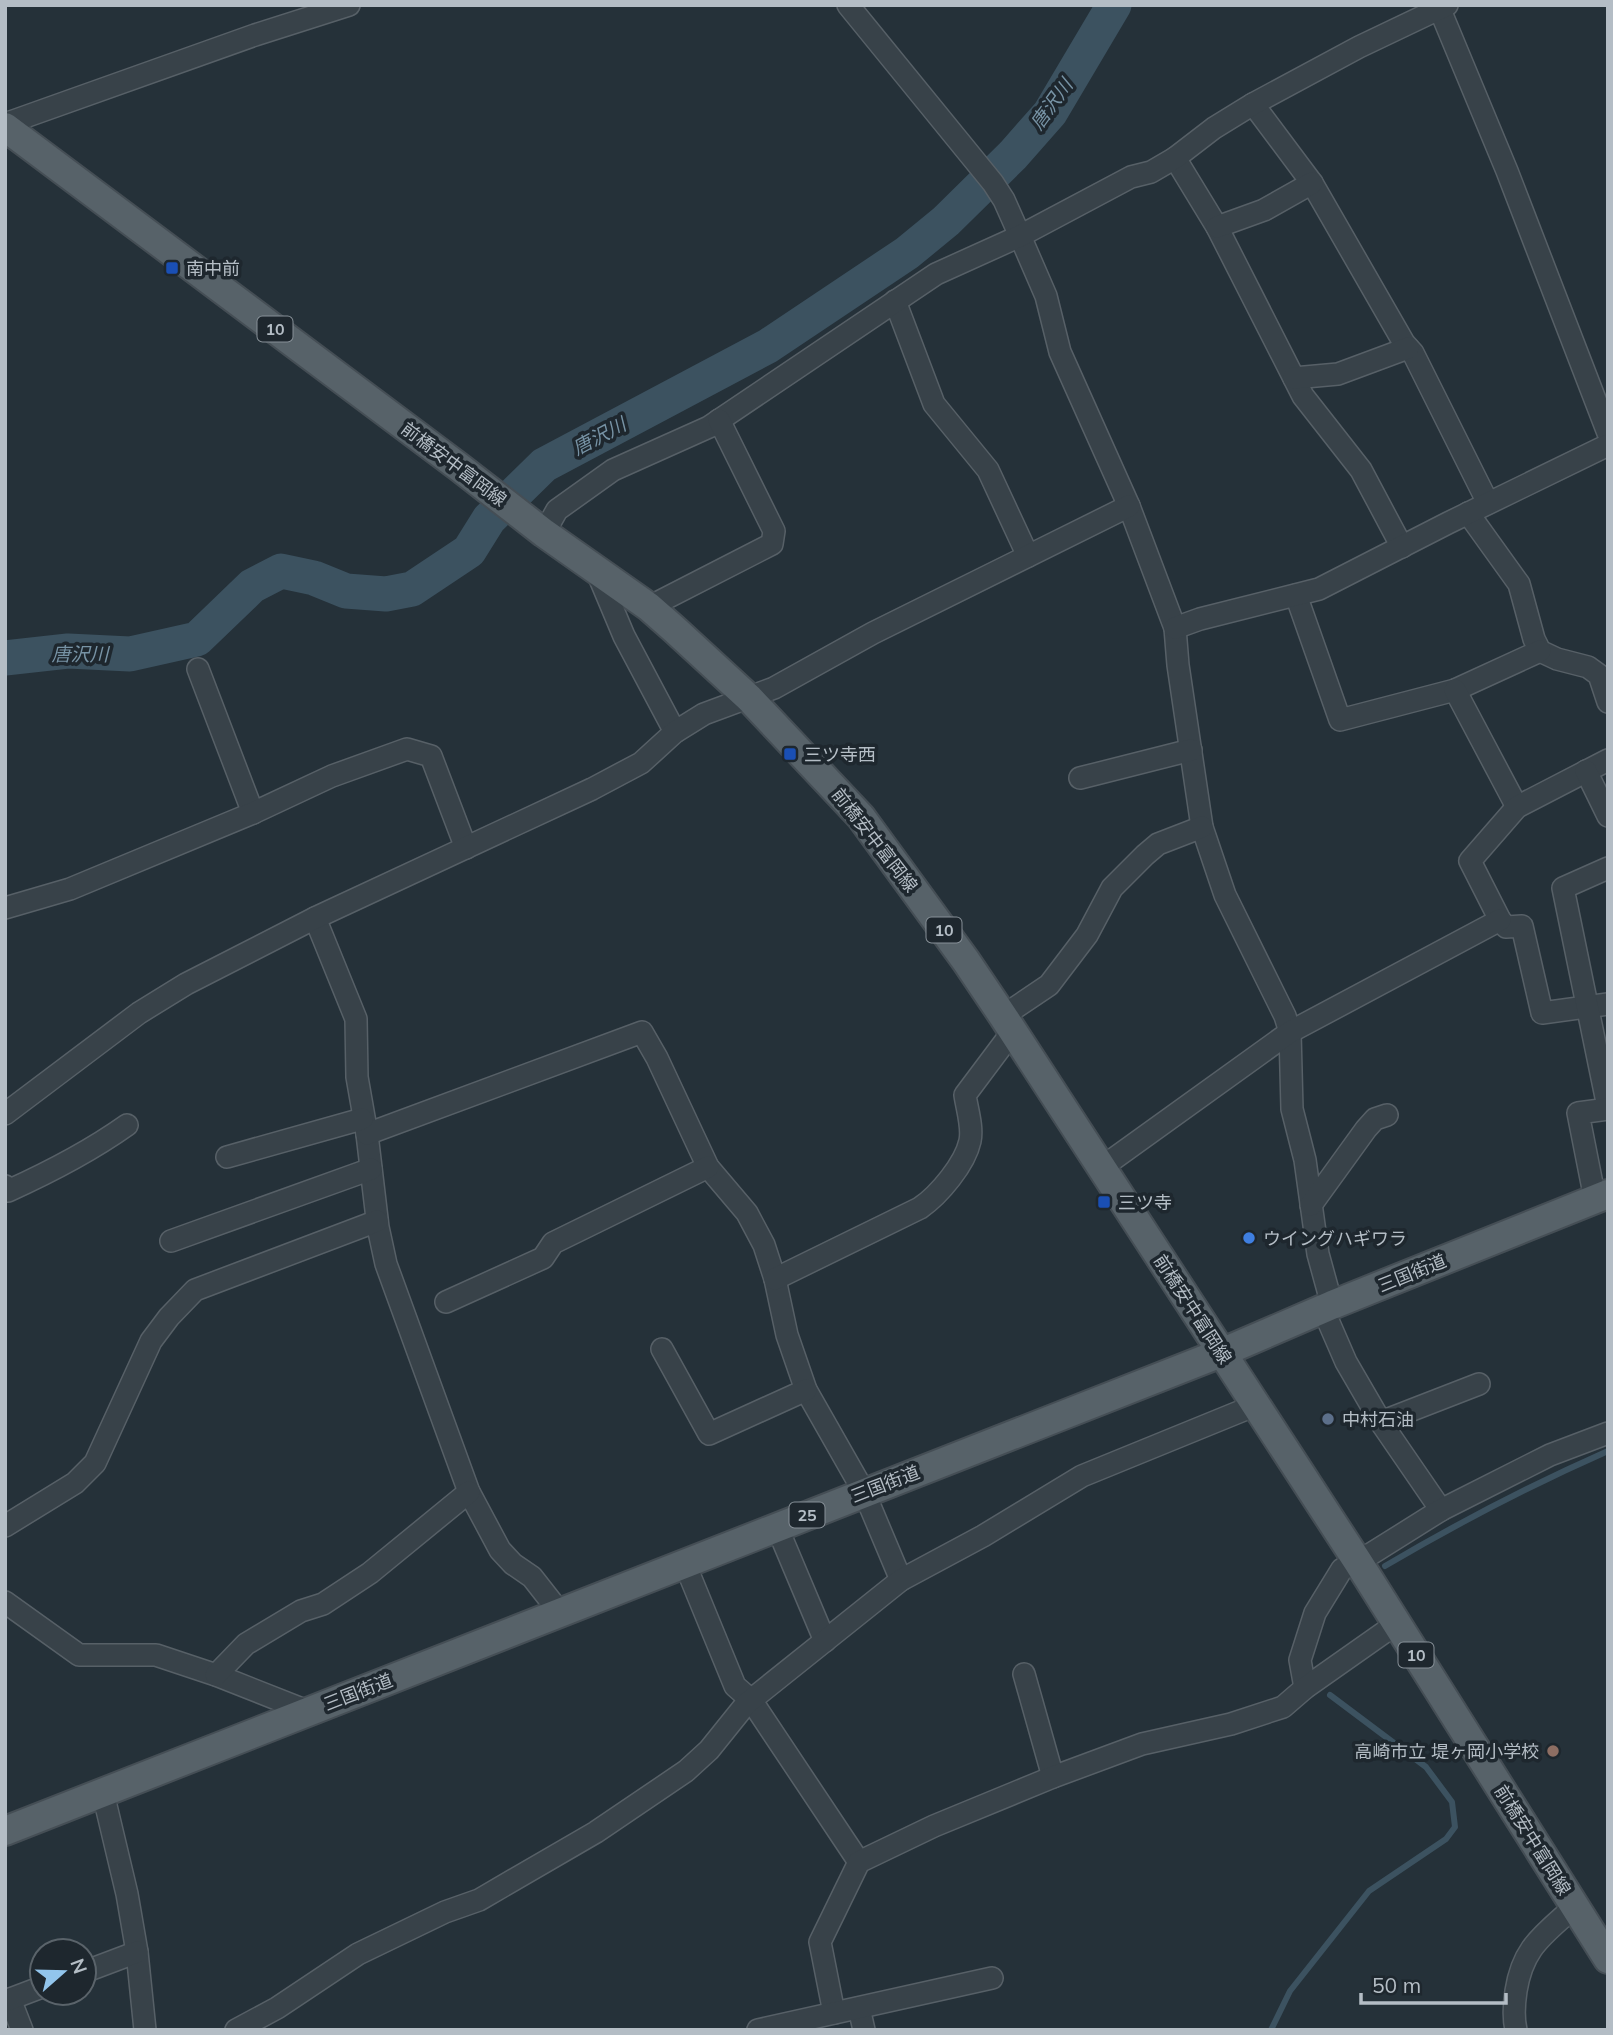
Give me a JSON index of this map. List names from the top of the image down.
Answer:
{
  "streets": {
    "main road": [
      "10",
      "前橋安中富岡線",
      "三国街道",
      "25"
    ]
  },
  "crossings": [
    ["前橋安中富岡線", "三国街道"]
  ],
  "water": ["唐沢川"],
  "places": {
    "transit": ["南中前", "三ツ寺西", "三ツ寺"],
    "other": ["ウイングハギワラ", "中村石油", "高崎市立 堤ヶ岡小学校"]
  },
  "scale_bar": "50 m",
  "north": "right"
}
